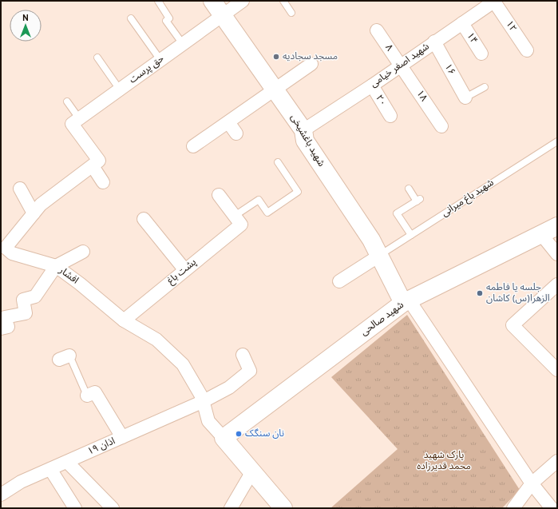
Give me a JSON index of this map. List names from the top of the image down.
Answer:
{
  "streets": {
    "street": [
      "۱۲",
      "۱۴",
      "۸",
      "شهید اصغر خیامی",
      "حق پرست",
      "۱۶",
      "۱۸",
      "۲۰",
      "شهید باغشیخی",
      "پشت باغ",
      "افشار",
      "شهید صالحی",
      "اذان ۱۹"
    ],
    "lane": ["شهید باغ میرانی"]
  },
  "crossings": [
    ["۱۲", "شهید اصغر خیامی"],
    ["۱۴", "شهید اصغر خیامی"],
    ["۸", "شهید اصغر خیامی"],
    ["۸", "۱۸"],
    ["شهید اصغر خیامی", "۱۶"],
    ["شهید اصغر خیامی", "۱۸"],
    ["شهید اصغر خیامی", "۲۰"],
    ["شهید اصغر خیامی", "شهید باغشیخی"],
    ["حق پرست", "شهید باغشیخی"],
    ["شهید باغشیخی", "شهید باغ میرانی"],
    ["شهید باغشیخی", "شهید صالحی"],
    ["پشت باغ", "افشار"],
    ["افشار", "شهید صالحی"],
    ["افشار", "اذان ۱۹"]
  ],
  "parks": ["پارک شهید محمد قدیرزاده"],
  "places": ["مسجد سجادیه", "جلسه یا فاطمه الزهرا(س) کاشان", "نان سنگک"],
  "north": "top"
}
